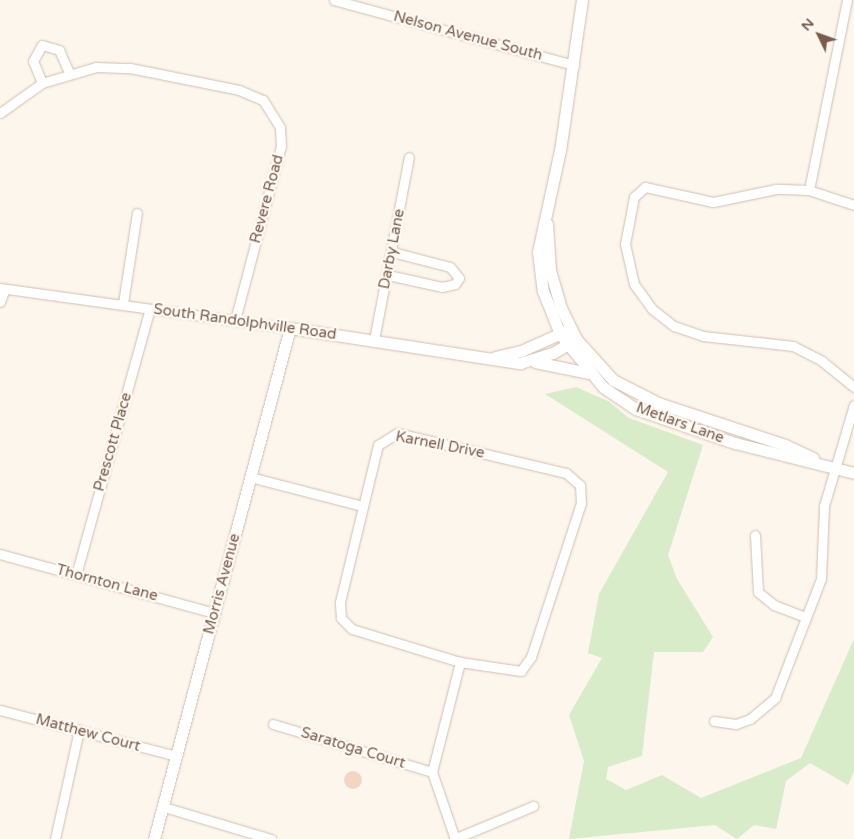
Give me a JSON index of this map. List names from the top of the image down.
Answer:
{
  "streets": {
    "main road": ["South Randolphville Road", "Metlars Lane", "Morris Avenue"],
    "street": [
      "Nelson Avenue South",
      "Revere Road",
      "Darby Lane",
      "Prescott Place",
      "Karnell Drive",
      "Thornton Lane",
      "Matthew Court",
      "Saratoga Court"
    ]
  },
  "crossings": [
    ["Nelson Avenue South", "Metlars Lane"],
    ["Revere Road", "South Randolphville Road"],
    ["Darby Lane", "South Randolphville Road"],
    ["South Randolphville Road", "Metlars Lane"],
    ["South Randolphville Road", "Prescott Place"],
    ["South Randolphville Road", "Morris Avenue"],
    ["Prescott Place", "Thornton Lane"],
    ["Thornton Lane", "Morris Avenue"],
    ["Morris Avenue", "Matthew Court"]
  ],
  "north": "top left"
}
